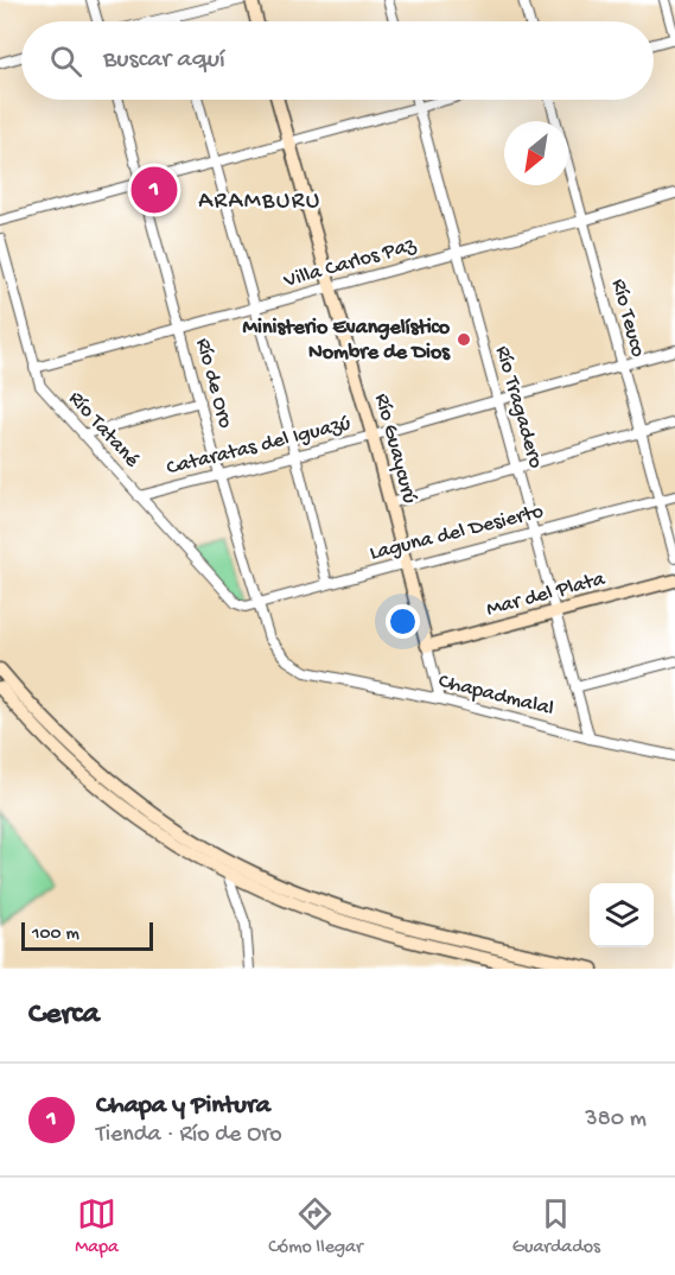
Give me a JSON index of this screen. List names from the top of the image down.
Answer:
{
  "streets": {
    "street": [
      "Villa Carlos Paz",
      "Río Teuco",
      "Río de Oro",
      "Río Tragadero",
      "Río Tatané",
      "Cataratas del Iguazú",
      "Río Guaycurú",
      "Laguna del Desierto",
      "Mar del Plata",
      "Chapadmalal"
    ]
  },
  "crossings": [
    ["Villa Carlos Paz", "Río Teuco"],
    ["Villa Carlos Paz", "Río de Oro"],
    ["Villa Carlos Paz", "Río Tragadero"],
    ["Villa Carlos Paz", "Río Tatané"],
    ["Villa Carlos Paz", "Río Guaycurú"],
    ["Río Teuco", "Cataratas del Iguazú"],
    ["Río Teuco", "Laguna del Desierto"],
    ["Río de Oro", "Cataratas del Iguazú"],
    ["Río de Oro", "Laguna del Desierto"],
    ["Río de Oro", "Chapadmalal"],
    ["Río Tragadero", "Cataratas del Iguazú"],
    ["Río Tragadero", "Laguna del Desierto"],
    ["Río Tragadero", "Mar del Plata"],
    ["Río Tragadero", "Chapadmalal"],
    ["Río Tatané", "Cataratas del Iguazú"],
    ["Río Tatané", "Laguna del Desierto"],
    ["Cataratas del Iguazú", "Río Guaycurú"],
    ["Río Guaycurú", "Laguna del Desierto"],
    ["Río Guaycurú", "Mar del Plata"],
    ["Río Guaycurú", "Chapadmalal"]
  ],
  "districts": ["ARAMBURU"],
  "places": ["Ministerio Evangelístico Nombre de Dios"],
  "scale_bar": "100 m",
  "north": "bottom left",
  "page": {
    "search": "Buscar aquí",
    "pins": "1",
    "scale": "100 m",
    "heading": "Cerca",
    "list": [
      {
        "mark": "1",
        "name": "Chapa y Pintura",
        "note": "Tienda · Río de Oro",
        "value": "380 m"
      }
    ],
    "nav": ["Mapa", "Cómo llegar", "Guardados"]
  }
}
